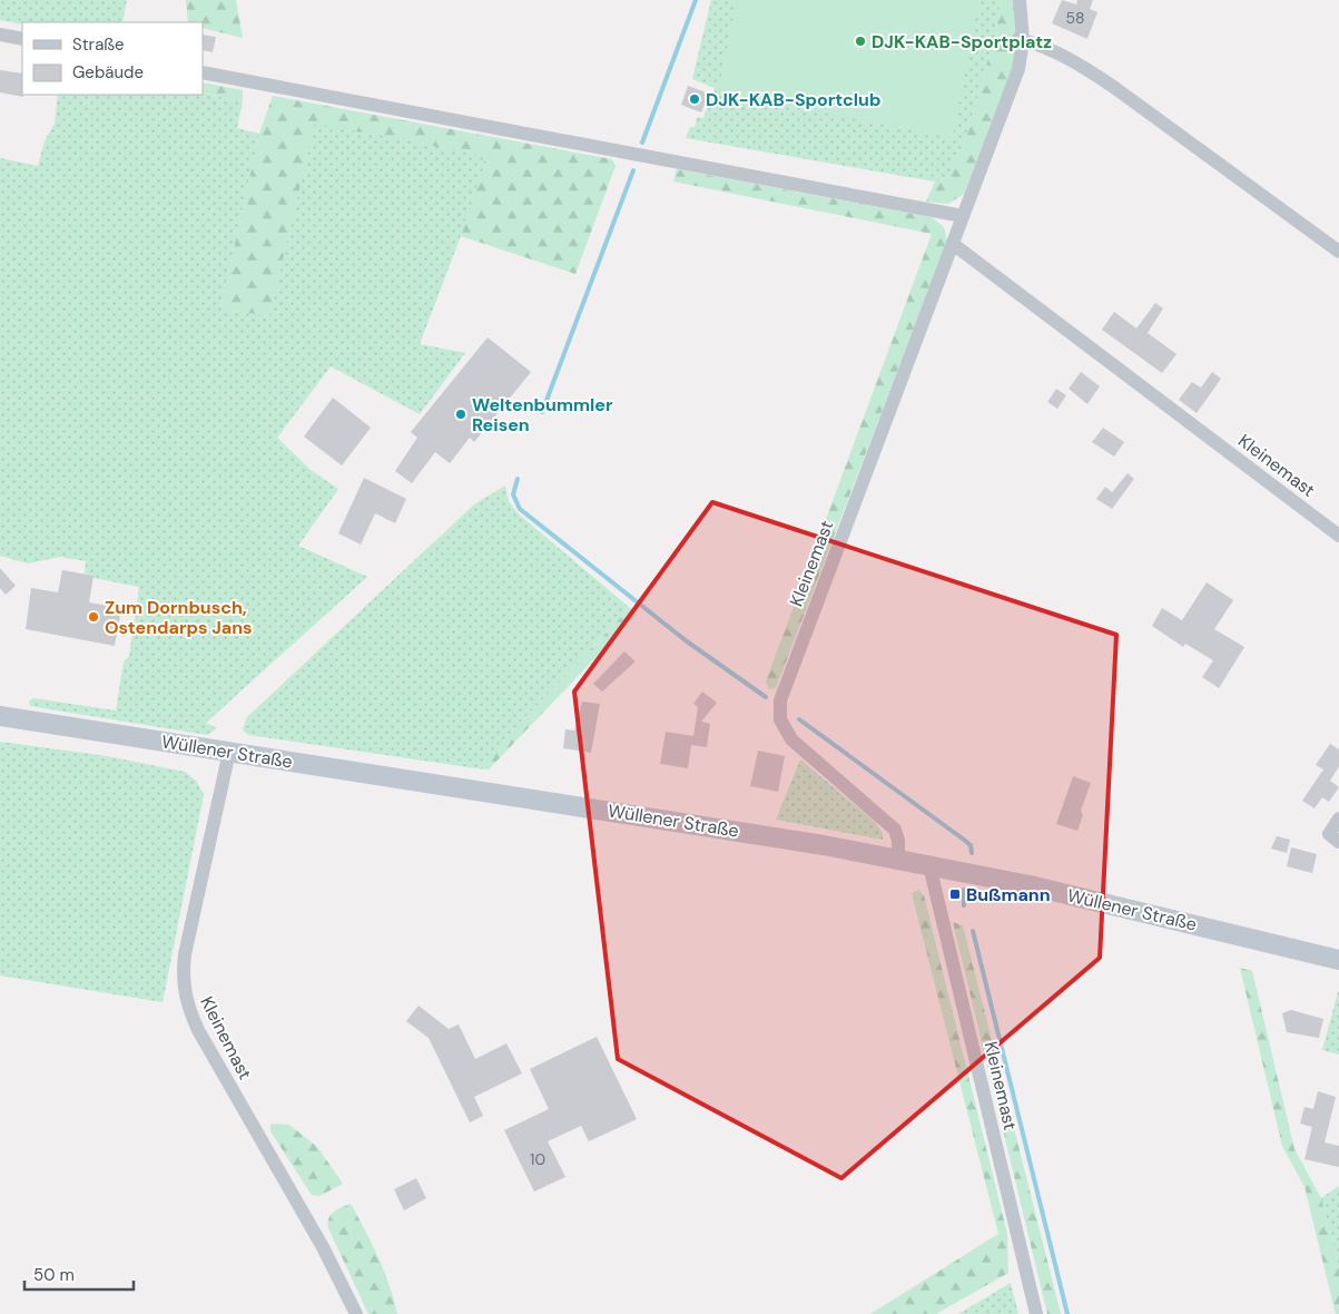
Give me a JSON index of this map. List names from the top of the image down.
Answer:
{
  "streets": {
    "main road": ["Wüllener Straße"],
    "street": ["Kleinemast"]
  },
  "crossings": [
    ["Kleinemast", "Wüllener Straße"]
  ],
  "places": {
    "other": [
      "DJK-KAB-Sportplatz",
      "DJK-KAB-Sportclub",
      "Weltenbummler Reisen",
      "Zum Dornbusch, Ostendarps Jans"
    ],
    "transit": ["Bußmann"]
  },
  "house_numbers": ["58", "10"],
  "legend": ["Straße", "Gebäude"],
  "scale_bar": "50 m"
}
